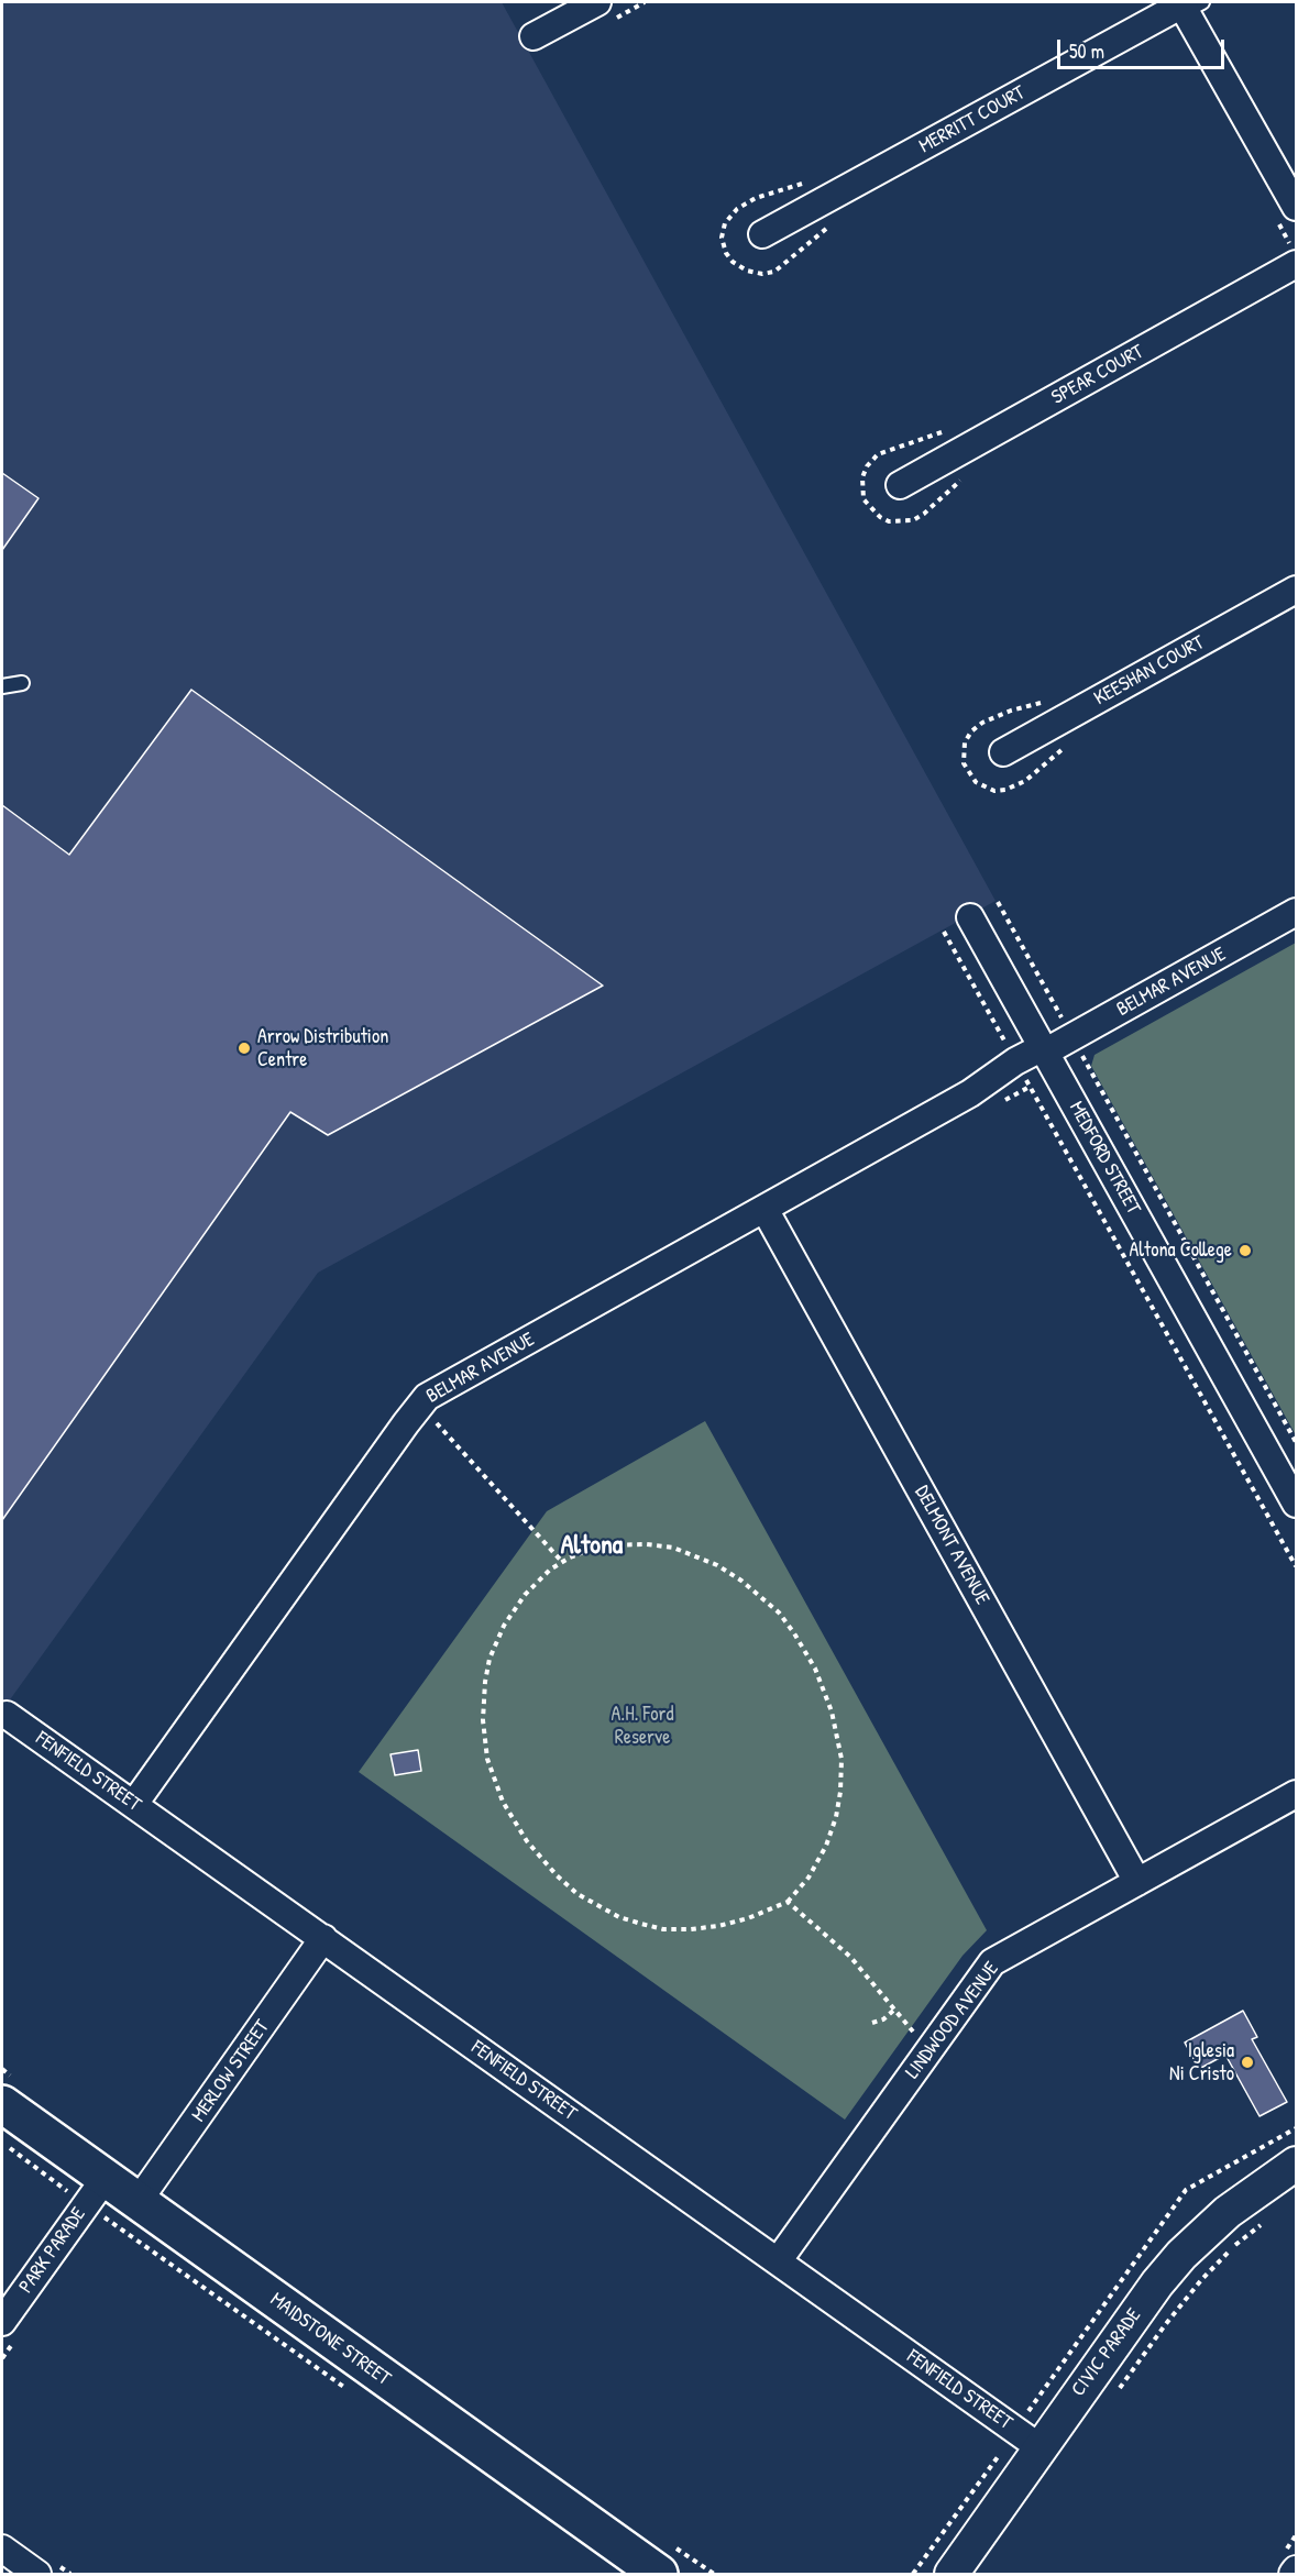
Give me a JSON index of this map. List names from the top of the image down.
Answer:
{
  "streets": {
    "main road": ["MAIDSTONE STREET"],
    "street": [
      "MERRITT COURT",
      "SPEAR COURT",
      "KEESHAN COURT",
      "BELMAR AVENUE",
      "MEDFORD STREET",
      "DELMONT AVENUE",
      "FENFIELD STREET",
      "LINDWOOD AVENUE",
      "MERLOW STREET",
      "PARK PARADE",
      "CIVIC PARADE"
    ]
  },
  "crossings": [
    ["BELMAR AVENUE", "MEDFORD STREET"],
    ["BELMAR AVENUE", "DELMONT AVENUE"],
    ["BELMAR AVENUE", "FENFIELD STREET"],
    ["DELMONT AVENUE", "LINDWOOD AVENUE"],
    ["FENFIELD STREET", "LINDWOOD AVENUE"],
    ["FENFIELD STREET", "MERLOW STREET"],
    ["FENFIELD STREET", "CIVIC PARADE"],
    ["MERLOW STREET", "MAIDSTONE STREET"],
    ["PARK PARADE", "MAIDSTONE STREET"]
  ],
  "districts": ["Altona"],
  "parks": ["A.H. Ford Reserve"],
  "places": ["Arrow Distribution Centre", "Altona College", "Iglesia Ni Cristo"],
  "scale_bar": "50 m"
}
